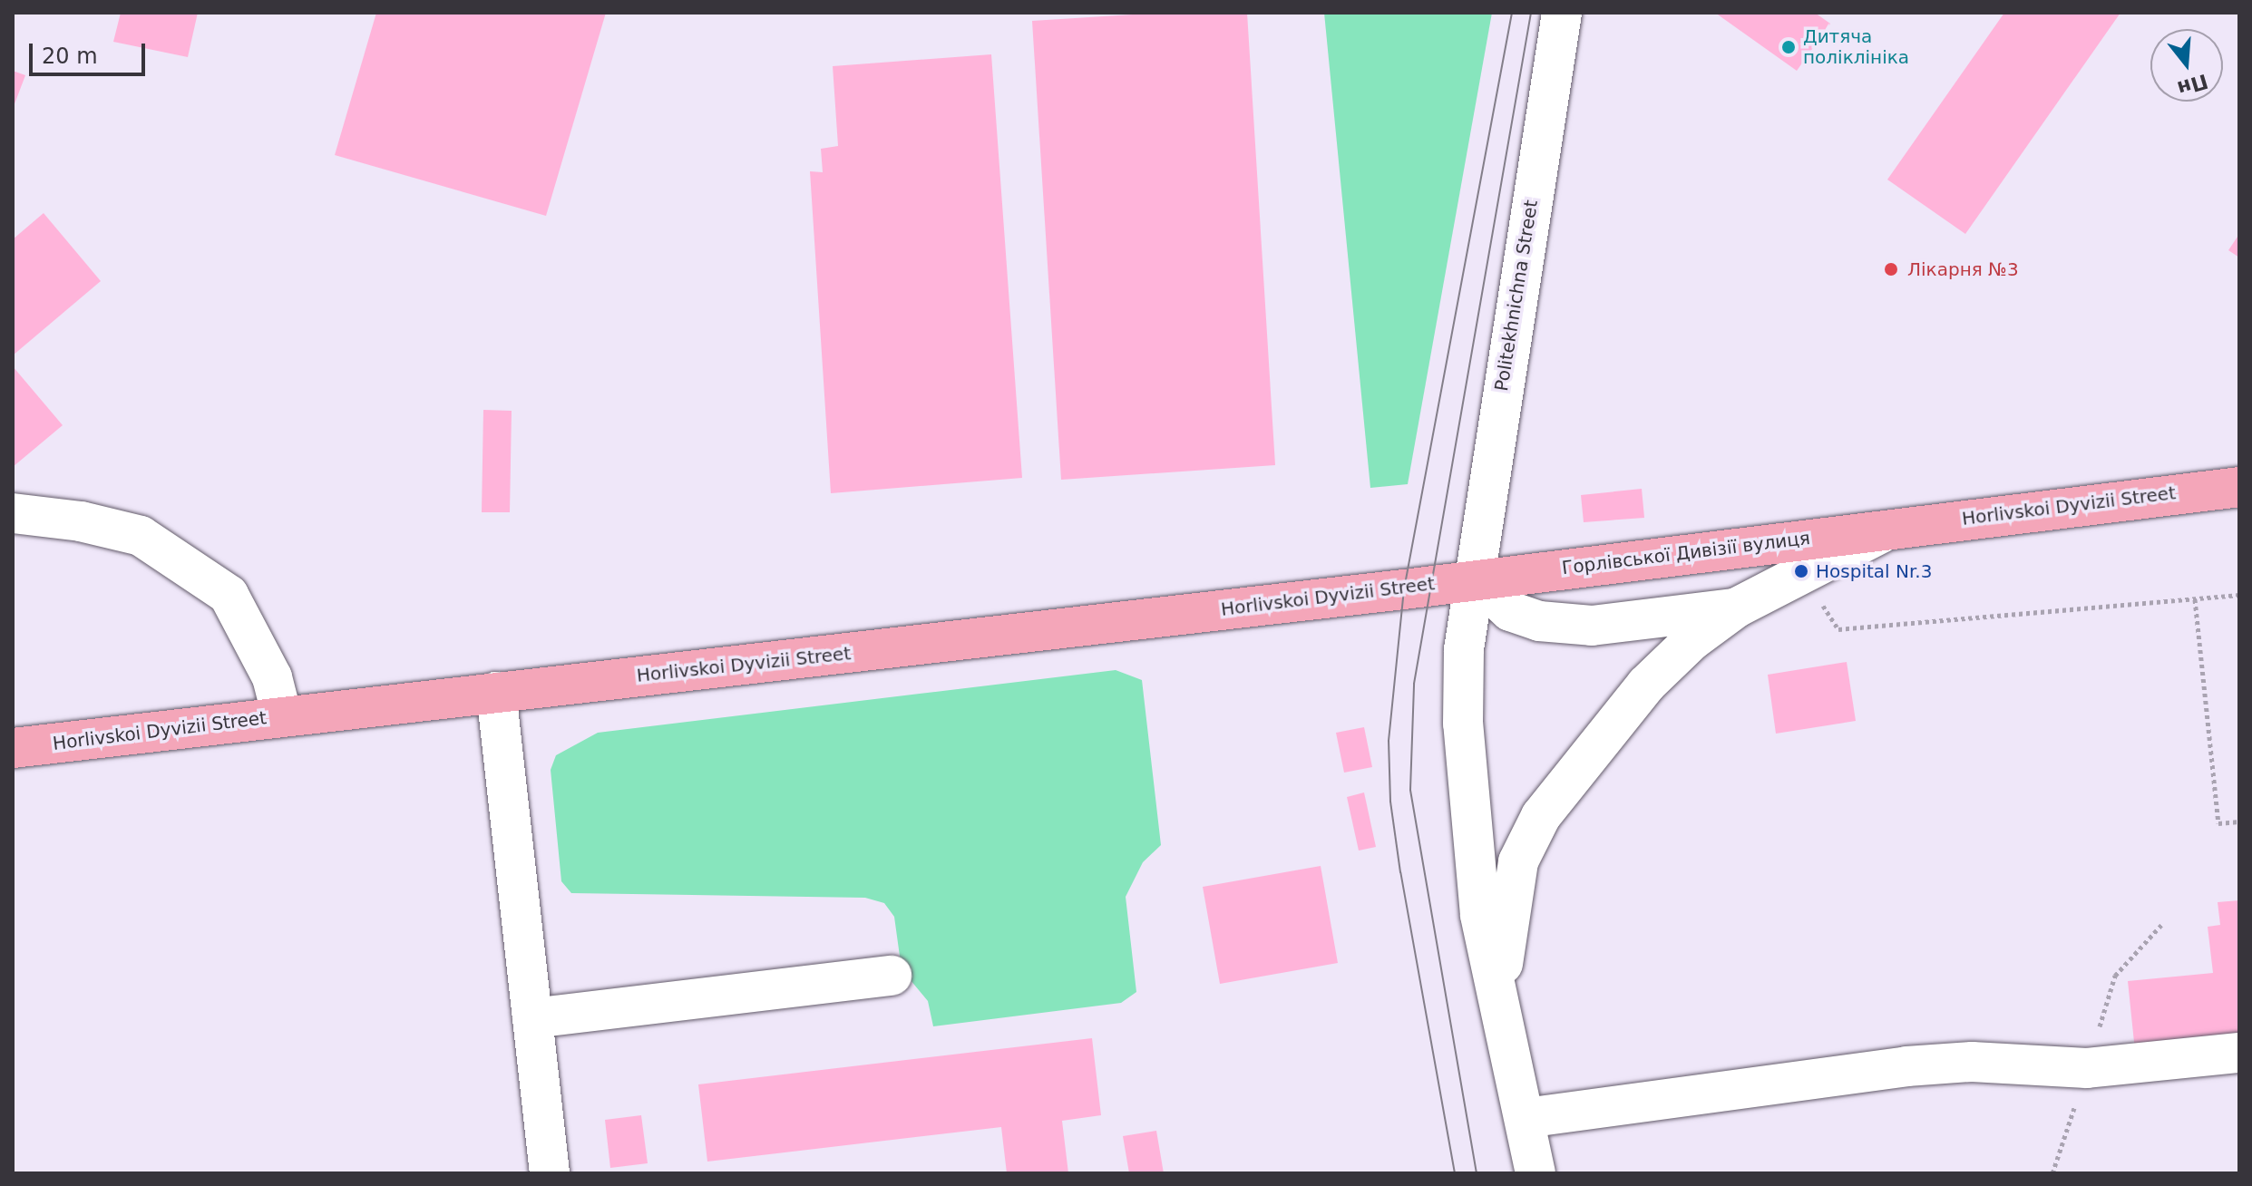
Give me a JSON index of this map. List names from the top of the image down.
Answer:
{
  "streets": {
    "main road": ["Horlivskoi Dyvizii Street", "Горлівської Дивізії вулиця"],
    "street": ["Politekhnichna Street"]
  },
  "crossings": [
    ["Politekhnichna Street", "Horlivskoi Dyvizii Street"],
    ["Politekhnichna Street", "Горлівської Дивізії вулиця"],
    ["Horlivskoi Dyvizii Street", "Горлівської Дивізії вулиця"]
  ],
  "places": ["Дитяча поліклініка", "Лікарня №3", "Hospital Nr.3"],
  "scale_bar": "20 m",
  "north": "bottom"
}
